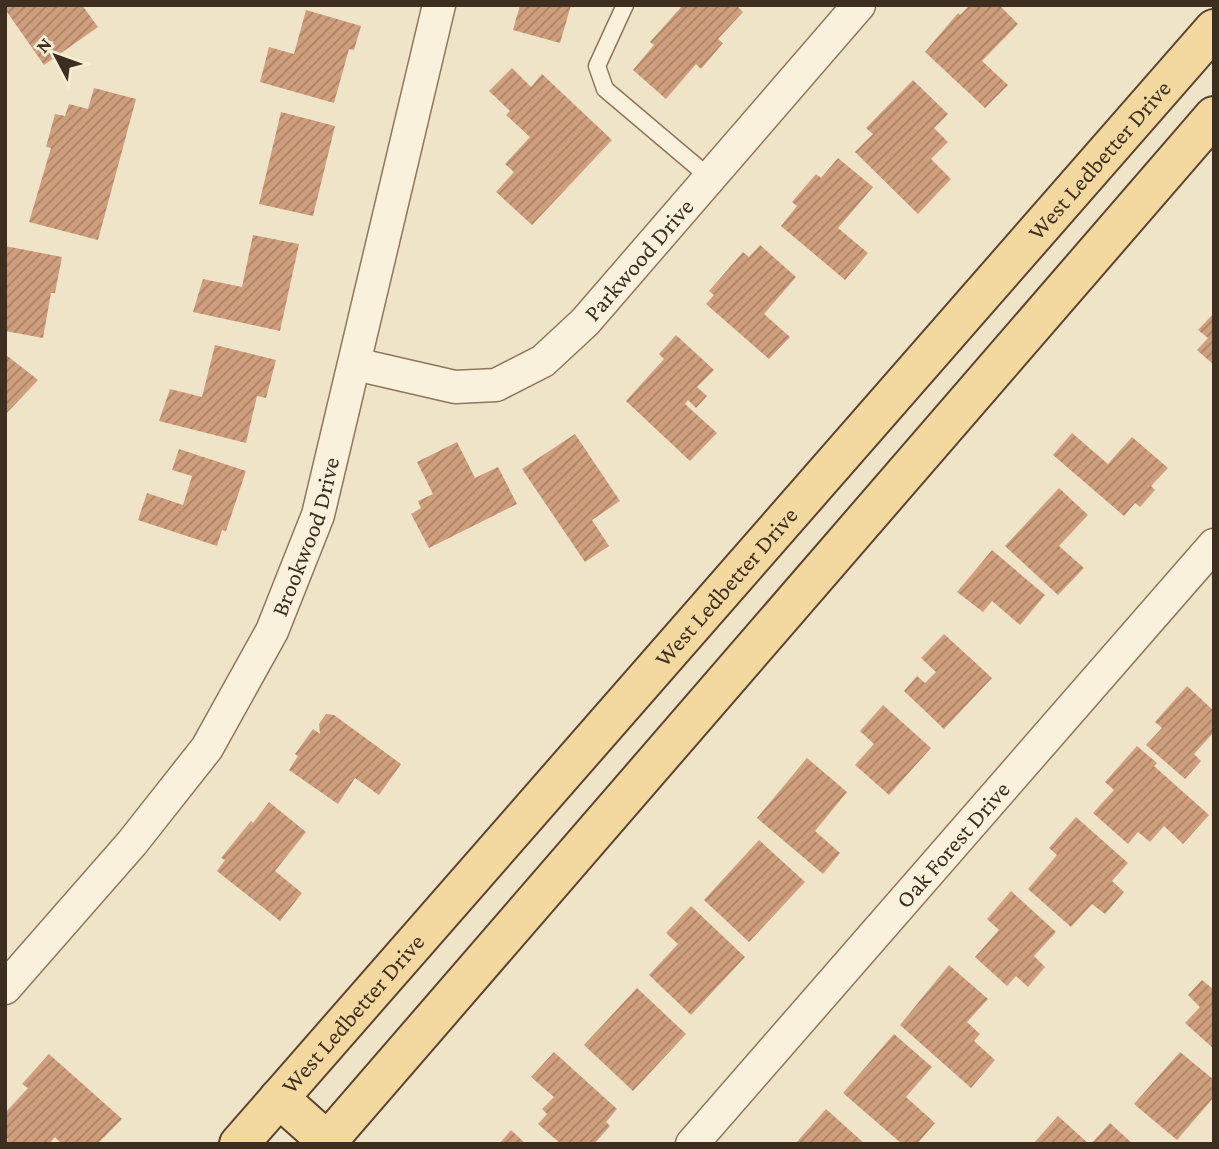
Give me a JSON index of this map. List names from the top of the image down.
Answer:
{
  "streets": {
    "main road": ["West Ledbetter Drive"],
    "street": ["Parkwood Drive", "Brookwood Drive", "Oak Forest Drive"]
  },
  "crossings": [
    ["Parkwood Drive", "Brookwood Drive"]
  ],
  "north": "top left"
}
